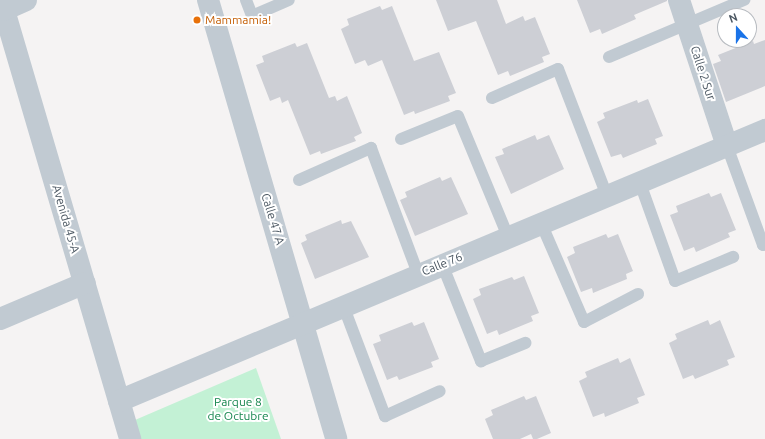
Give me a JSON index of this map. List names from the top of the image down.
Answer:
{
  "streets": {
    "street": [
      "Calle 2 Sur",
      "Avenida 45-A",
      "Calle 47 A",
      "Calle 76"
    ]
  },
  "crossings": [
    ["Calle 2 Sur", "Calle 76"],
    ["Avenida 45-A", "Calle 76"],
    ["Calle 47 A", "Calle 76"]
  ],
  "parks": ["Parque 8 de Octubre"],
  "places": ["Mammamia!"],
  "north": "top"
}
